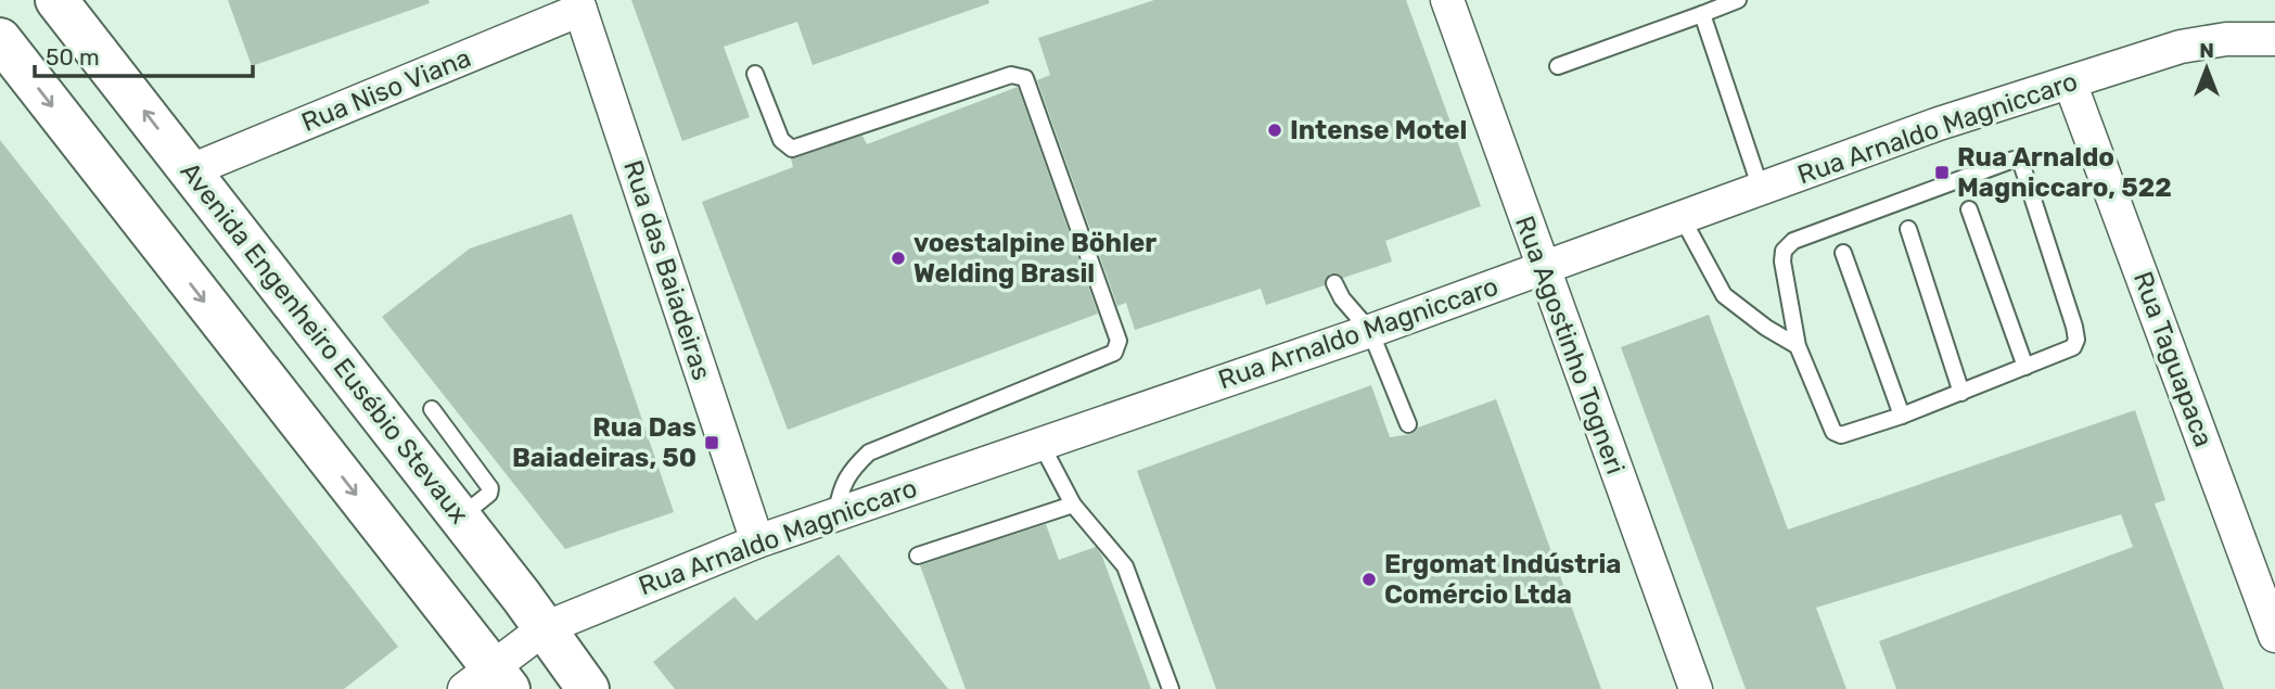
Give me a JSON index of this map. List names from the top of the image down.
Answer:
{
  "streets": {
    "main road": ["Avenida Engenheiro Eusébio Stevaux"],
    "street": [
      "Rua Niso Viana",
      "Rua Arnaldo Magniccaro",
      "Rua das Baiadeiras",
      "Rua Agostinho Togneri",
      "Rua Taguapaca"
    ]
  },
  "crossings": [
    ["Rua Niso Viana", "Rua das Baiadeiras"],
    ["Rua Niso Viana", "Avenida Engenheiro Eusébio Stevaux"],
    ["Rua Arnaldo Magniccaro", "Rua das Baiadeiras"],
    ["Rua Arnaldo Magniccaro", "Avenida Engenheiro Eusébio Stevaux"],
    ["Rua Arnaldo Magniccaro", "Rua Agostinho Togneri"],
    ["Rua Arnaldo Magniccaro", "Rua Taguapaca"]
  ],
  "places": {
    "other": ["Intense Motel", "voestalpine Böhler Welding Brasil", "Ergomat Indústria Comércio Ltda"],
    "transit": ["Rua Arnaldo Magniccaro, 522", "Rua Das Baiadeiras, 50"]
  },
  "scale_bar": "50 m",
  "north": "top"
}
